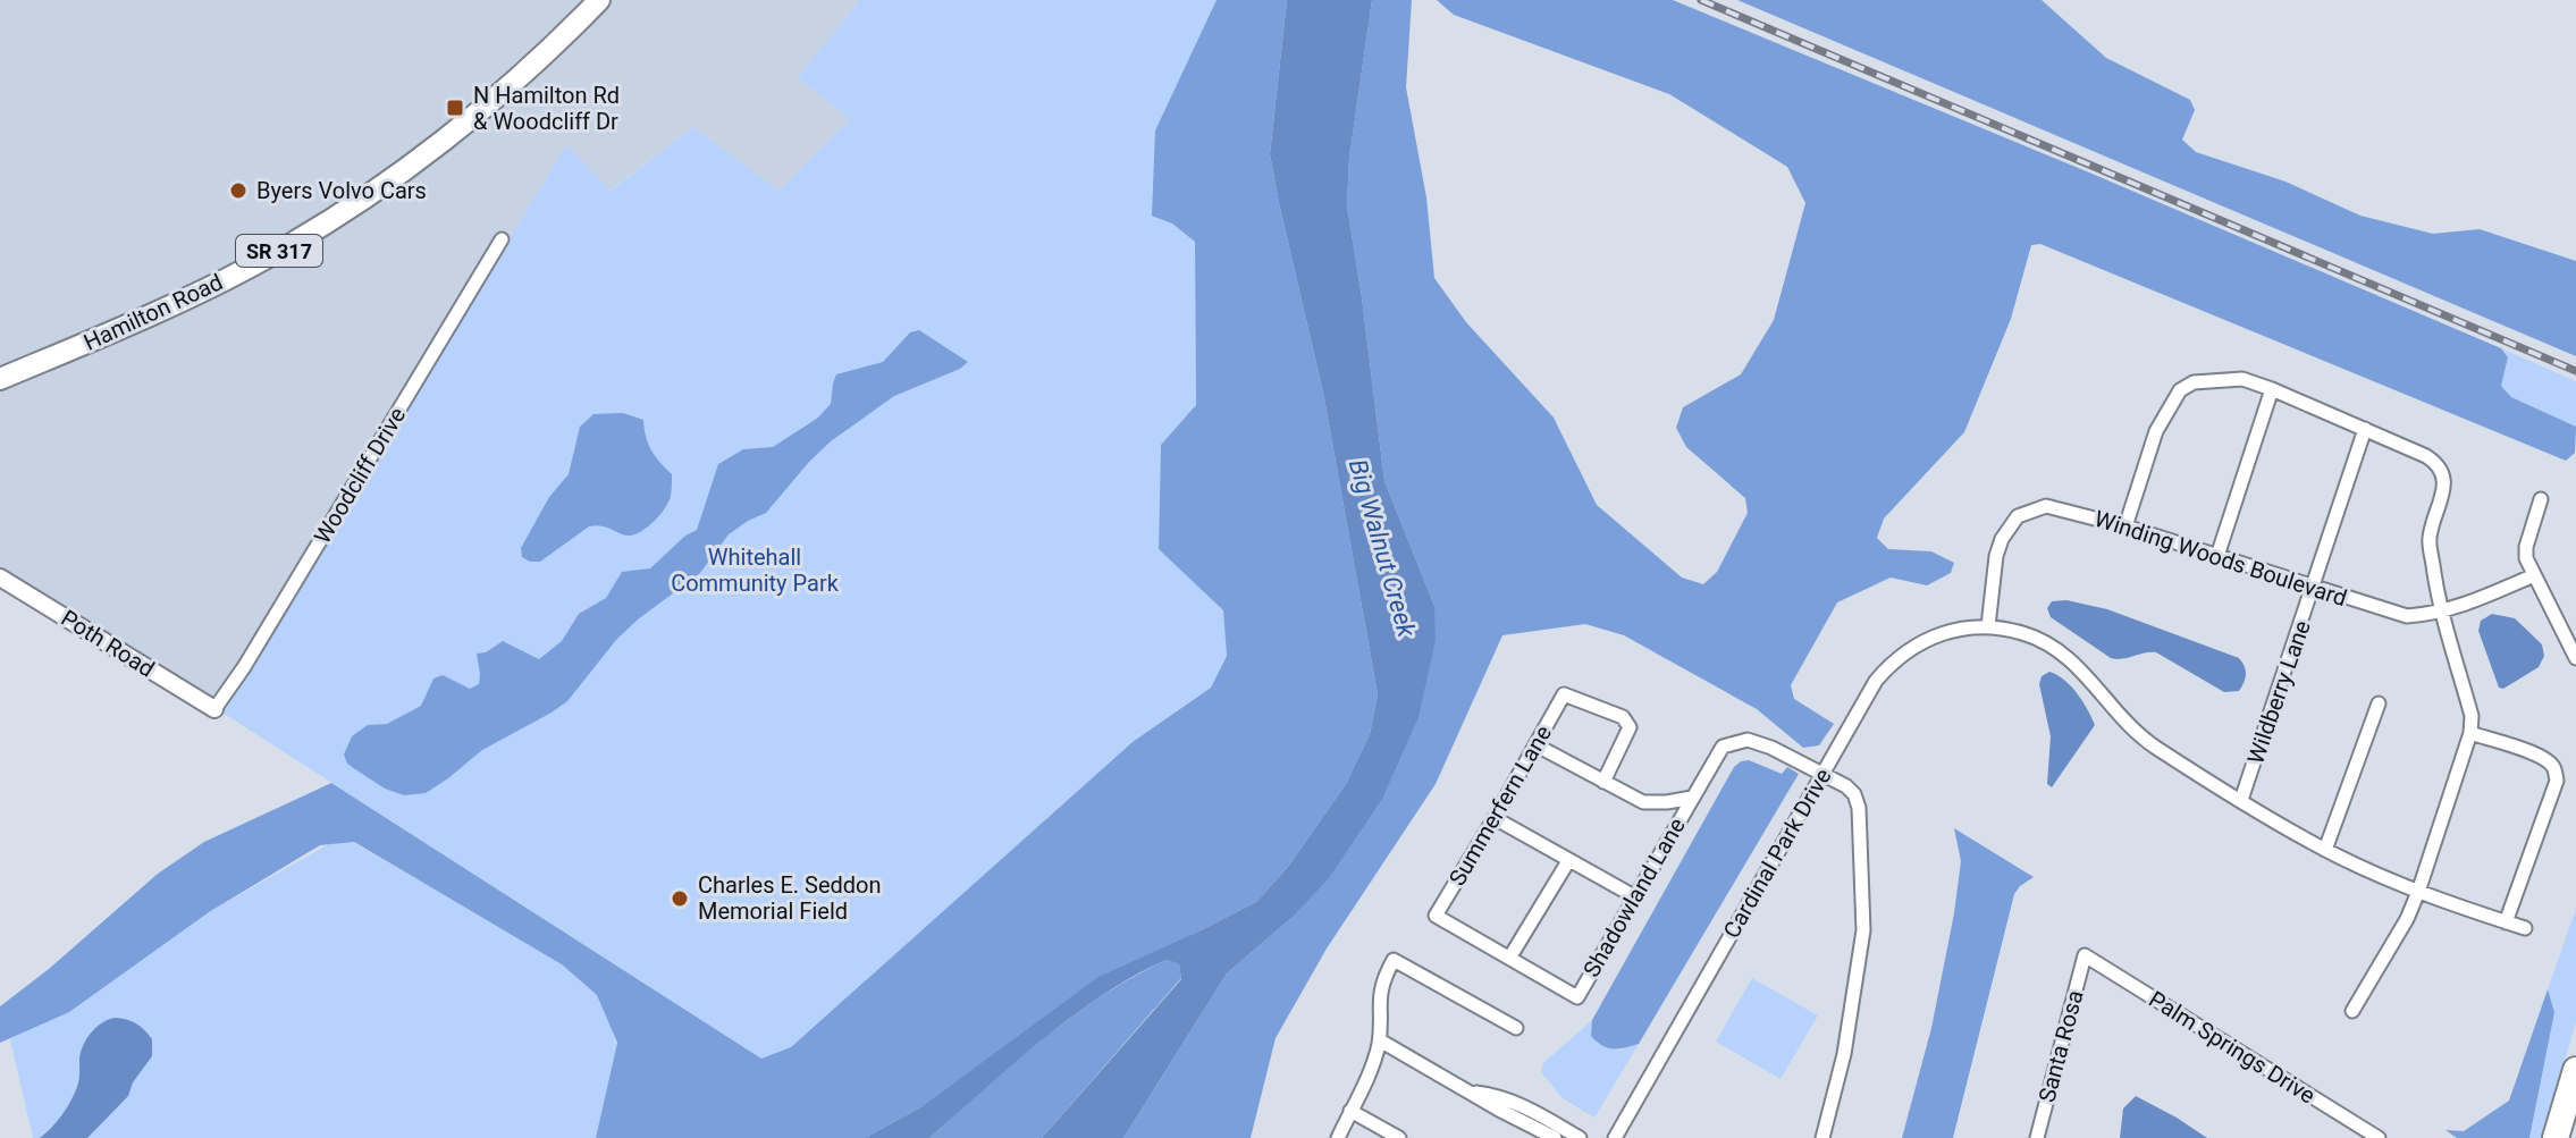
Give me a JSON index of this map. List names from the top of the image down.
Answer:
{
  "streets": {
    "main road": ["SR 317", "Hamilton Road"],
    "street": [
      "Woodcliff Drive",
      "Winding Woods Boulevard",
      "Poth Road",
      "Wildberry Lane",
      "Summerfern Lane",
      "Cardinal Park Drive",
      "Shadowland Lane",
      "Santa Rosa",
      "Palm Springs Drive"
    ]
  },
  "crossings": [
    ["Woodcliff Drive", "Poth Road"],
    ["Winding Woods Boulevard", "Wildberry Lane"],
    ["Winding Woods Boulevard", "Cardinal Park Drive"],
    ["Summerfern Lane", "Shadowland Lane"],
    ["Cardinal Park Drive", "Shadowland Lane"],
    ["Santa Rosa", "Palm Springs Drive"]
  ],
  "water": ["Big Walnut Creek"],
  "parks": ["Whitehall Community Park"],
  "places": {
    "transit": ["N Hamilton Rd & Woodcliff Dr"],
    "other": ["Byers Volvo Cars", "Charles E. Seddon Memorial Field"]
  }
}
